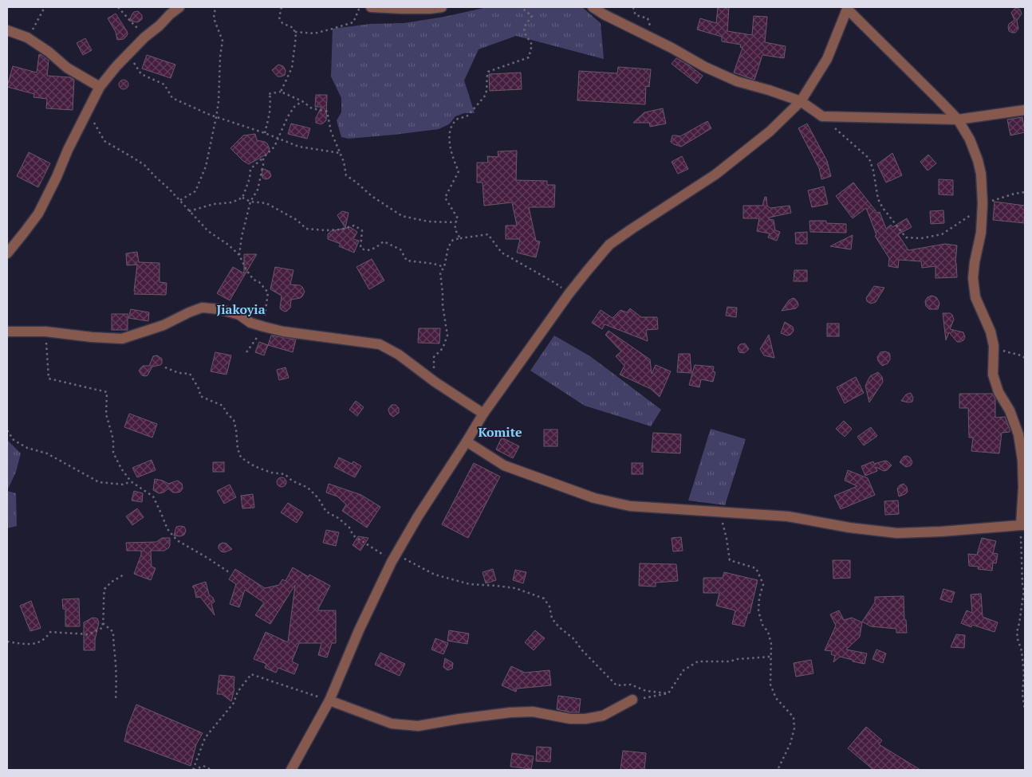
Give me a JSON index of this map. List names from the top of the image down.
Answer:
{
  "districts": ["Jiakoyia", "Komite"]
}
